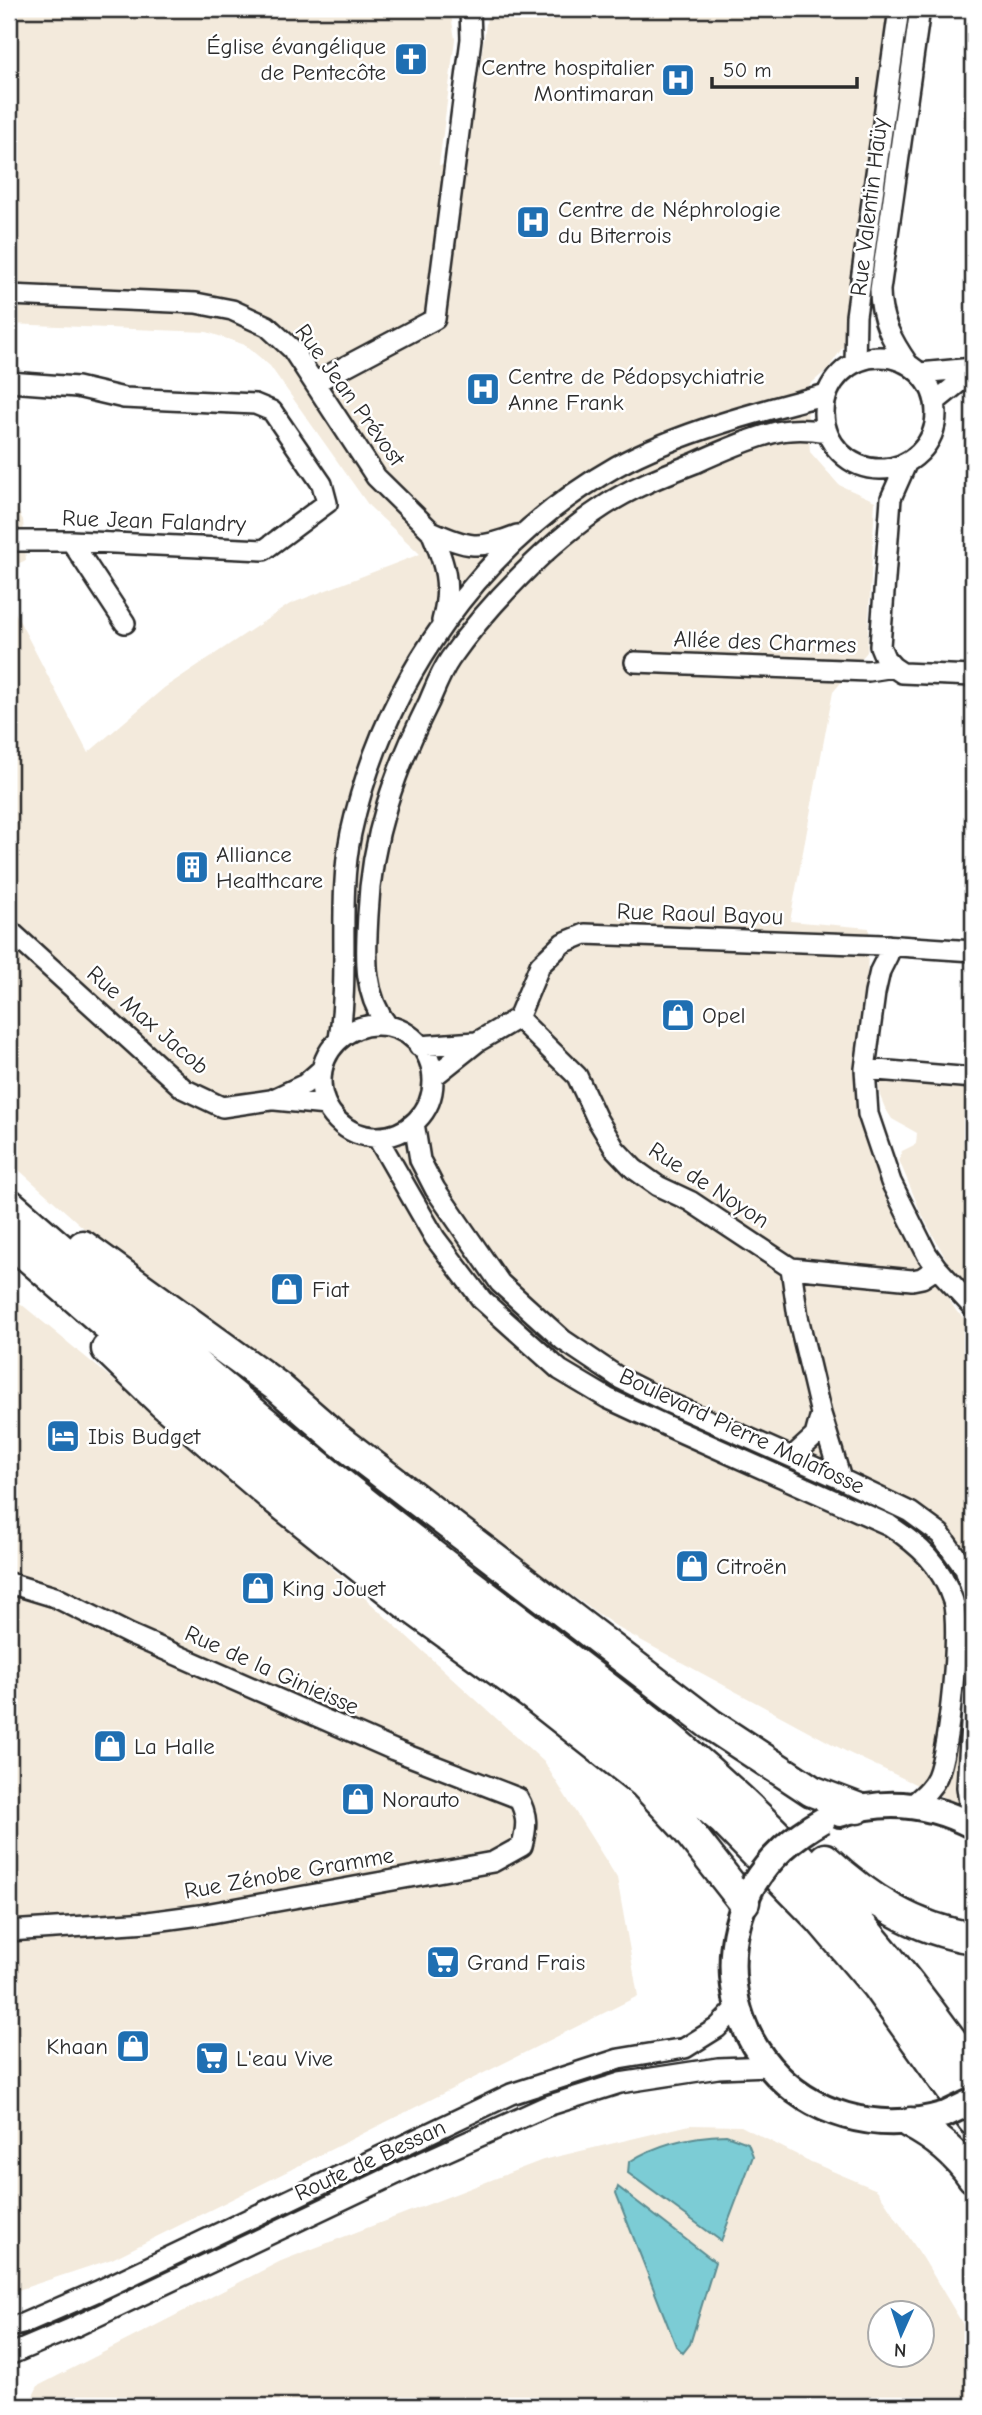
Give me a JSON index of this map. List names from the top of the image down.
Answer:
{
  "streets": {
    "street": [
      "Rue Valentin Haüy",
      "Rue Jean Prévost",
      "Rue Jean Falandry",
      "Allée des Charmes",
      "Rue Raoul Bayou",
      "Rue Max Jacob",
      "Rue de Noyon",
      "Boulevard Pierre Malafosse",
      "Rue de la Ginieisse",
      "Rue Zénobe Gramme",
      "Route de Bessan"
    ]
  },
  "crossings": [
    ["Rue Valentin Haüy", "Allée des Charmes"],
    ["Rue Raoul Bayou", "Rue de Noyon"],
    ["Rue Max Jacob", "Boulevard Pierre Malafosse"],
    ["Rue de la Ginieisse", "Rue Zénobe Gramme"]
  ],
  "places": {
    "church": ["Église évangélique de Pentecôte"],
    "hospital": ["Centre hospitalier Montimaran", "Centre de Néphrologie du Biterrois", "Centre de Pédopsychiatrie Anne Frank"],
    "building": ["Alliance Healthcare"],
    "shop": [
      "Opel",
      "Fiat",
      "Citroën",
      "King Jouet",
      "La Halle",
      "Norauto",
      "Khaan"
    ],
    "hotel": ["Ibis Budget"],
    "supermarket": ["Grand Frais", "L'eau Vive"]
  },
  "scale_bar": "50 m",
  "north": "bottom"
}
